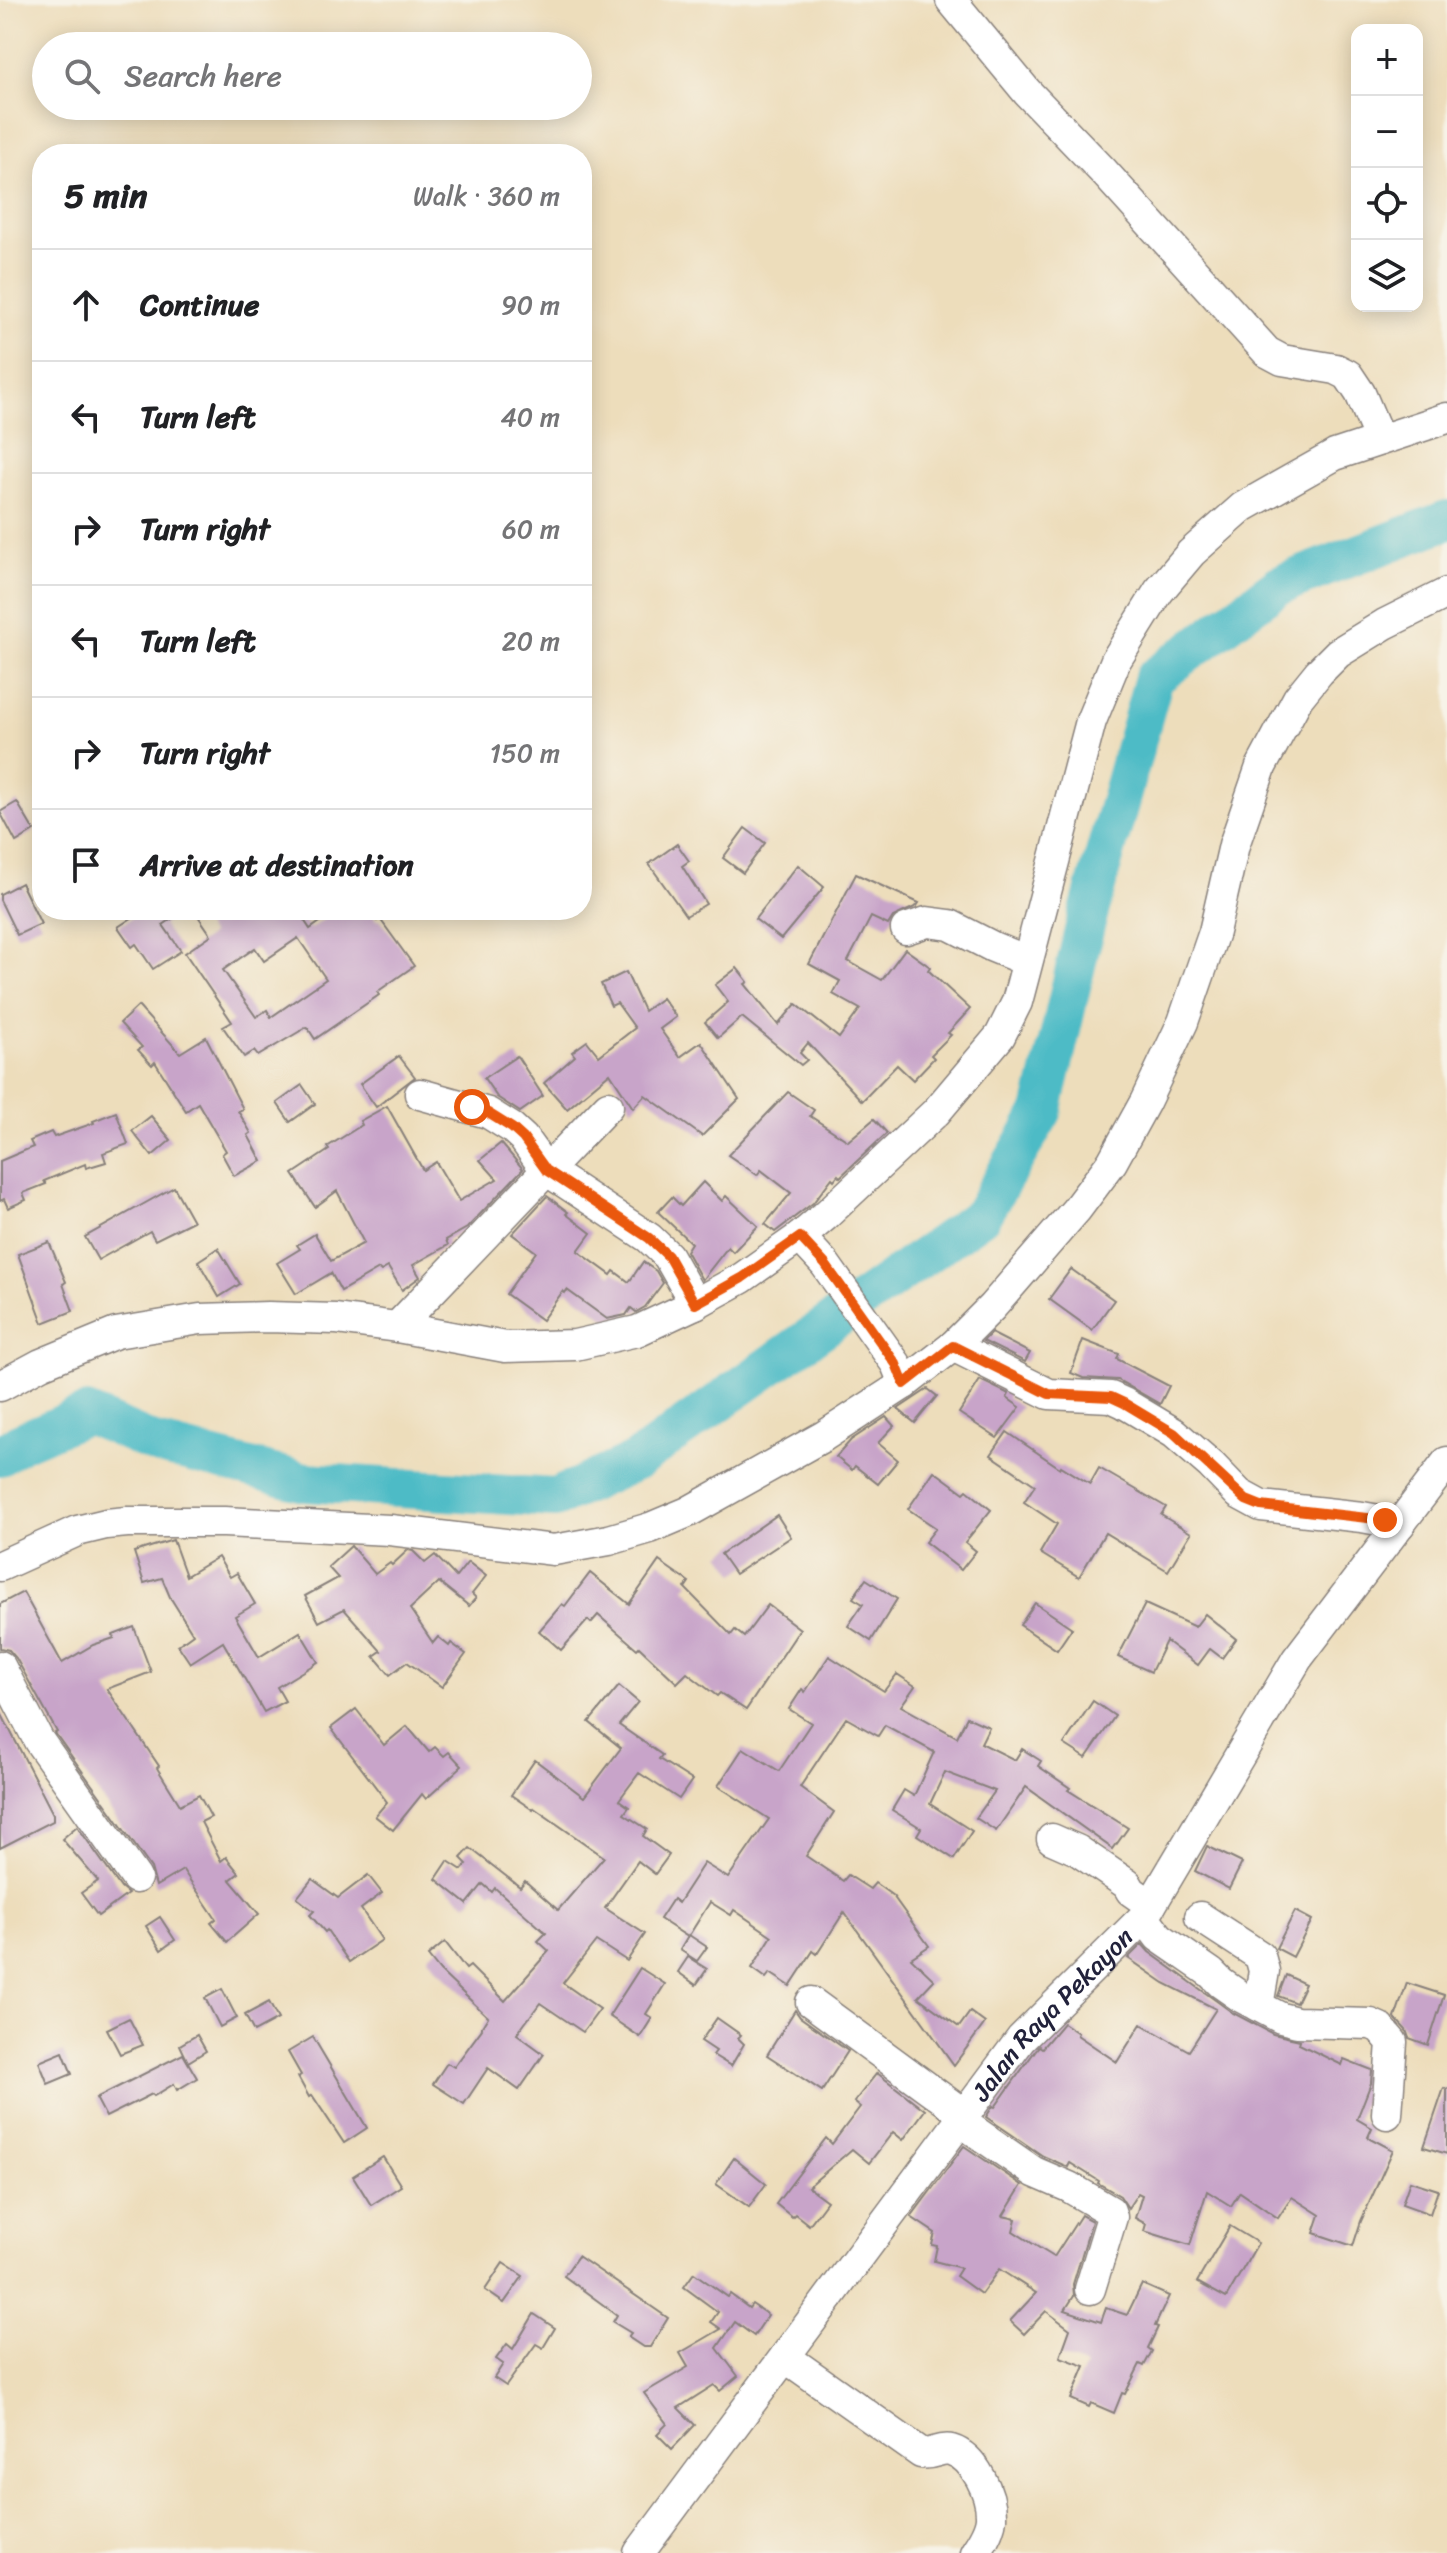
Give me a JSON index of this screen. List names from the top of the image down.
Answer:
{
  "streets": {
    "street": ["Jalan Raya Pekayon"]
  },
  "page": {
    "map_buttons": ["+", "−"],
    "search": "Search here",
    "heading": ["5 min", "Walk · 360 m"],
    "list": [
      ["Continue", "90 m"],
      ["Turn left", "40 m"],
      ["Turn right", "60 m"],
      ["Turn left", "20 m"],
      ["Turn right", "150 m"],
      "Arrive at destination"
    ]
  }
}
